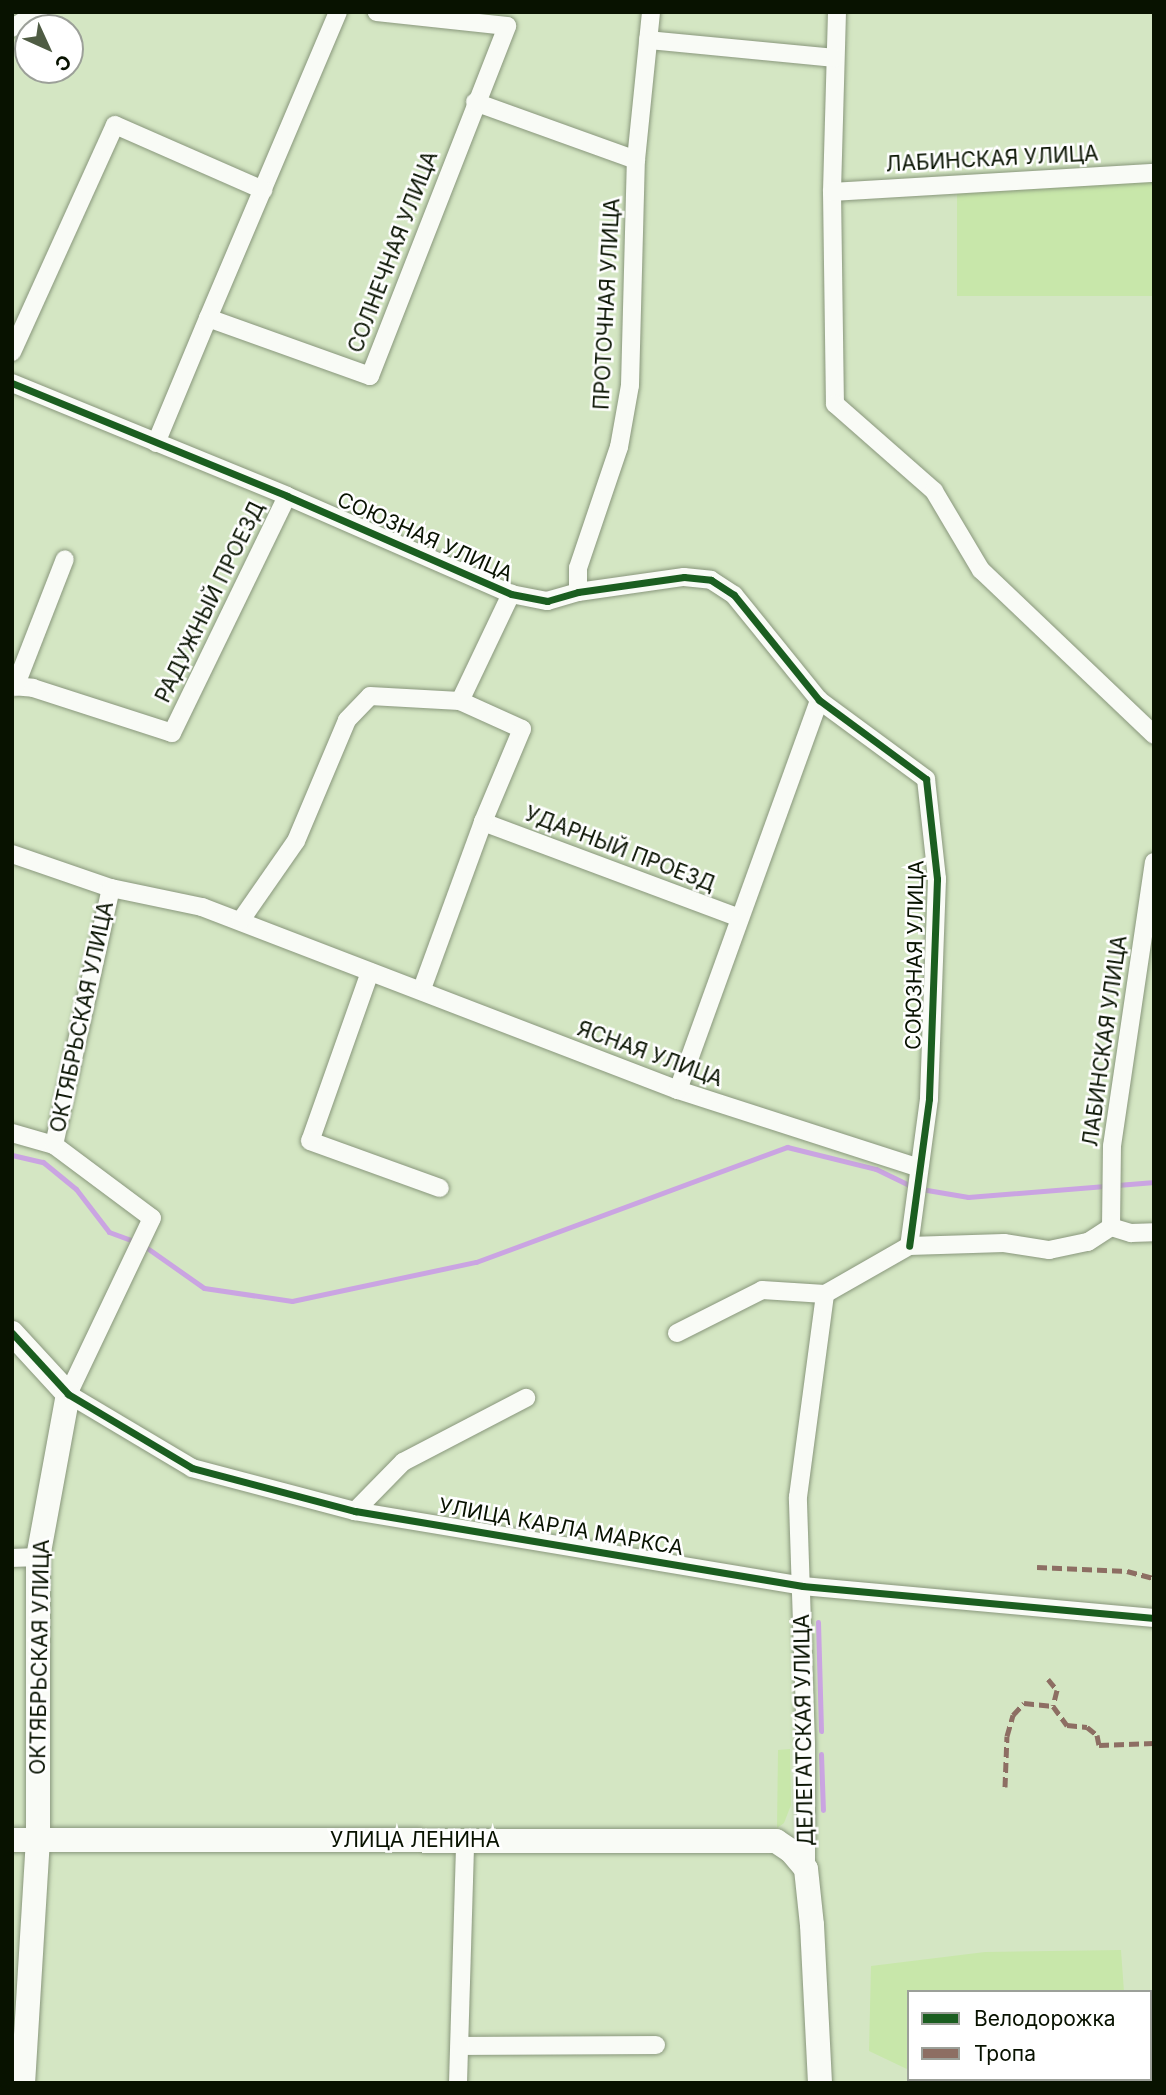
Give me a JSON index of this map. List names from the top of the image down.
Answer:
{
  "streets": {
    "street": [
      "ЛАБИНСКАЯ УЛИЦА",
      "СОЛНЕЧНАЯ УЛИЦА",
      "ПРОТОЧНАЯ УЛИЦА",
      "СОЮЗНАЯ УЛИЦА",
      "РАДУЖНЫЙ ПРОЕЗД",
      "УДАРНЫЙ ПРОЕЗД",
      "ОКТЯБРЬСКАЯ УЛИЦА",
      "ЯСНАЯ УЛИЦА",
      "УЛИЦА КАРЛА МАРКСА",
      "ДЕЛЕГАТСКАЯ УЛИЦА",
      "УЛИЦА ЛЕНИНА"
    ]
  },
  "crossings": [
    ["ПРОТОЧНАЯ УЛИЦА", "СОЮЗНАЯ УЛИЦА"],
    ["СОЮЗНАЯ УЛИЦА", "РАДУЖНЫЙ ПРОЕЗД"],
    ["СОЮЗНАЯ УЛИЦА", "ЯСНАЯ УЛИЦА"],
    ["ОКТЯБРЬСКАЯ УЛИЦА", "ЯСНАЯ УЛИЦА"],
    ["ОКТЯБРЬСКАЯ УЛИЦА", "УЛИЦА КАРЛА МАРКСА"],
    ["ОКТЯБРЬСКАЯ УЛИЦА", "УЛИЦА ЛЕНИНА"],
    ["УЛИЦА КАРЛА МАРКСА", "ДЕЛЕГАТСКАЯ УЛИЦА"],
    ["ДЕЛЕГАТСКАЯ УЛИЦА", "УЛИЦА ЛЕНИНА"]
  ],
  "legend": ["Велодорожка", "Тропа"],
  "north": "bottom right"
}
